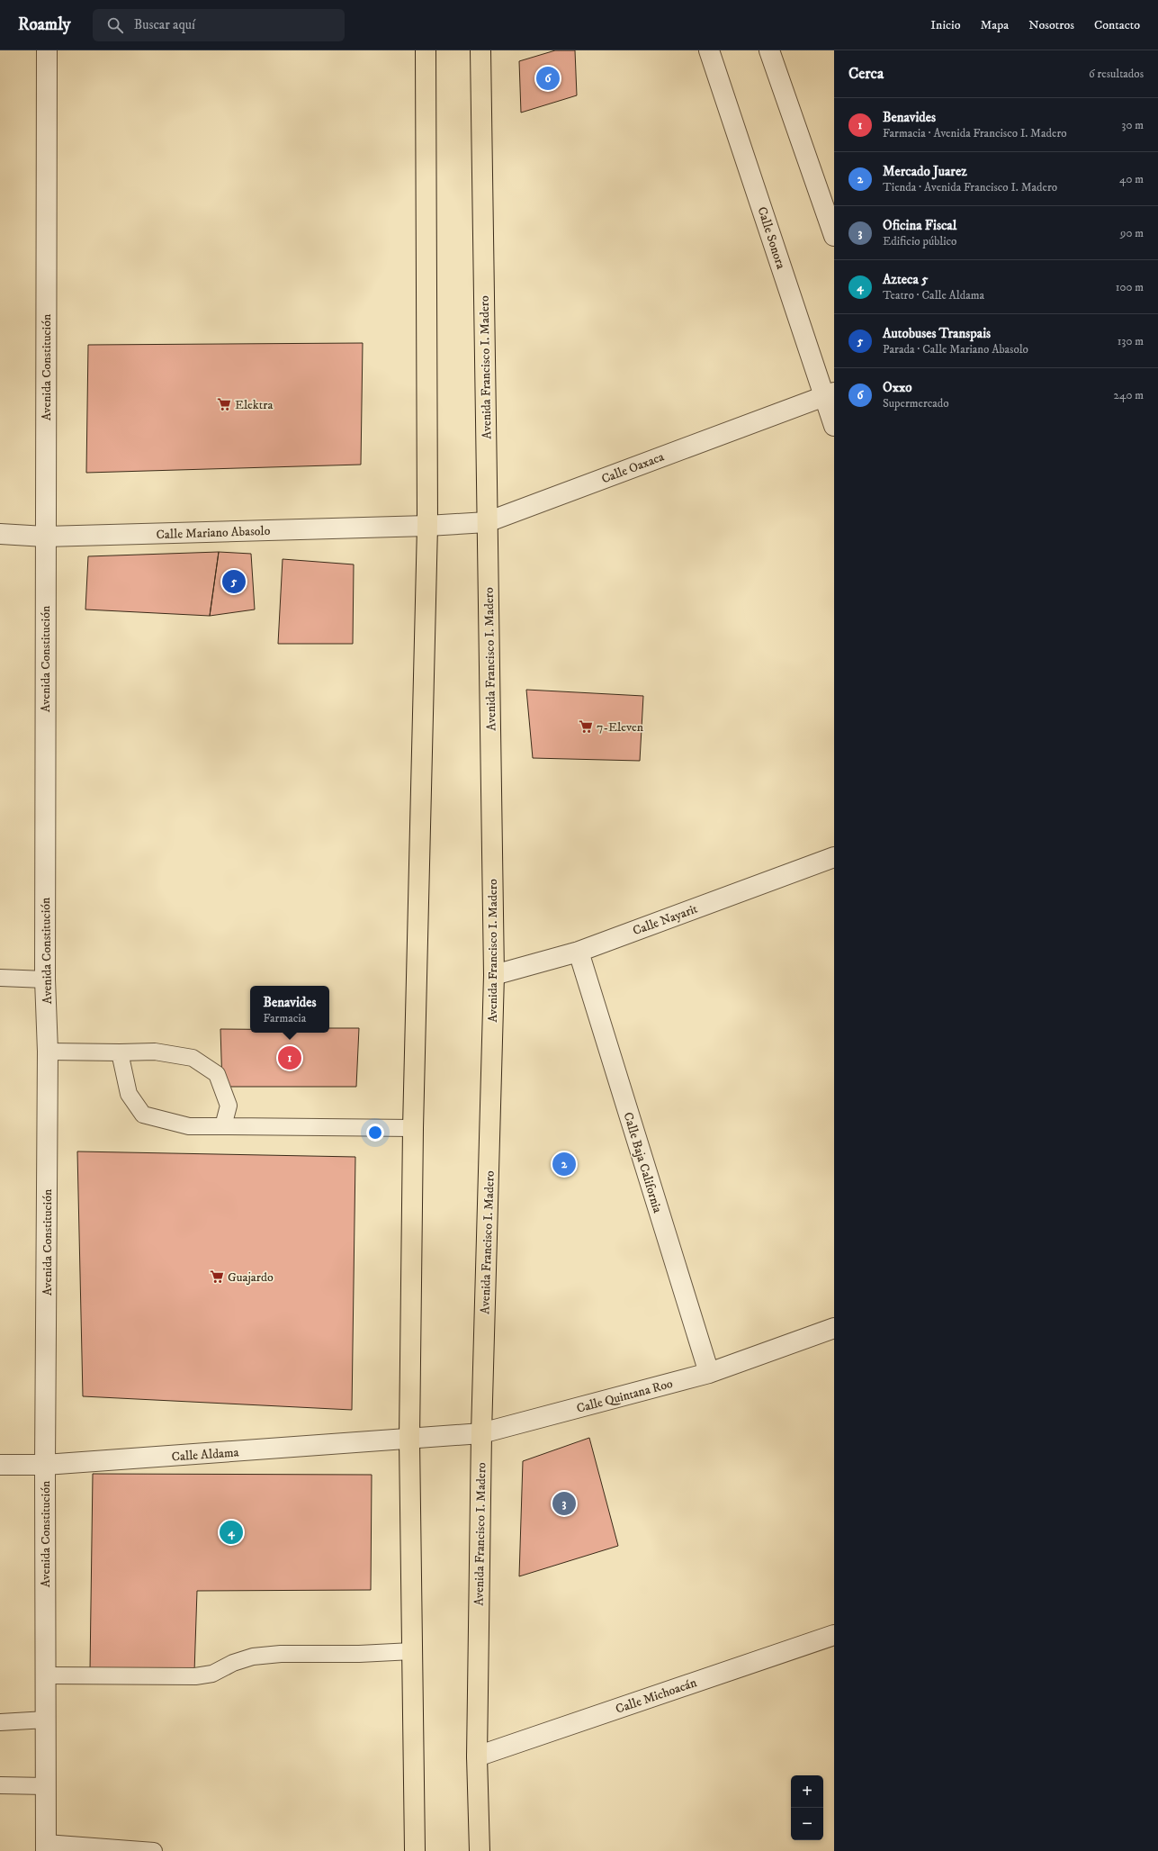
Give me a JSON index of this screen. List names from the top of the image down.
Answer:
{
  "streets": {
    "main road": ["Avenida Francisco I. Madero"],
    "street": [
      "Calle Sonora",
      "Avenida Constitución",
      "Calle Oaxaca",
      "Calle Mariano Abasolo",
      "Calle Nayarit",
      "Calle Baja California",
      "Calle Quintana Roo",
      "Calle Aldama",
      "Calle Michoacán"
    ]
  },
  "crossings": [
    ["Calle Sonora", "Calle Oaxaca"],
    ["Avenida Constitución", "Calle Mariano Abasolo"],
    ["Avenida Constitución", "Calle Aldama"],
    ["Avenida Francisco I. Madero", "Calle Oaxaca"],
    ["Avenida Francisco I. Madero", "Calle Nayarit"],
    ["Avenida Francisco I. Madero", "Calle Quintana Roo"],
    ["Avenida Francisco I. Madero", "Calle Michoacán"],
    ["Calle Oaxaca", "Calle Mariano Abasolo"],
    ["Calle Nayarit", "Calle Baja California"],
    ["Calle Baja California", "Calle Quintana Roo"],
    ["Calle Quintana Roo", "Calle Aldama"]
  ],
  "places": {
    "supermarket": ["Elektra", "7-Eleven", "Guajardo"]
  },
  "page": {
    "header": "Roamly",
    "search": "Buscar aquí",
    "nav": [
      "Inicio",
      "Mapa",
      "Nosotros",
      "Contacto"
    ],
    "heading": ["Cerca", "6 resultados"],
    "pins": [
      "6",
      "5",
      "1",
      "2",
      "3",
      "4"
    ],
    "list": [
      {
        "mark": "1",
        "name": "Benavides",
        "note": "Farmacia · Avenida Francisco I. Madero",
        "value": "30 m"
      },
      {
        "mark": "2",
        "name": "Mercado Juarez",
        "note": "Tienda · Avenida Francisco I. Madero",
        "value": "40 m"
      },
      {
        "mark": "3",
        "name": "Oficina Fiscal",
        "note": "Edificio público",
        "value": "90 m"
      },
      {
        "mark": "4",
        "name": "Azteca 5",
        "note": "Teatro · Calle Aldama",
        "value": "100 m"
      },
      {
        "mark": "5",
        "name": "Autobuses Transpais",
        "note": "Parada · Calle Mariano Abasolo",
        "value": "130 m"
      },
      {
        "mark": "6",
        "name": "Oxxo",
        "note": "Supermercado",
        "value": "240 m"
      }
    ],
    "popup": ["Benavides", "Farmacia"],
    "map_buttons": ["+", "−"]
  }
}
